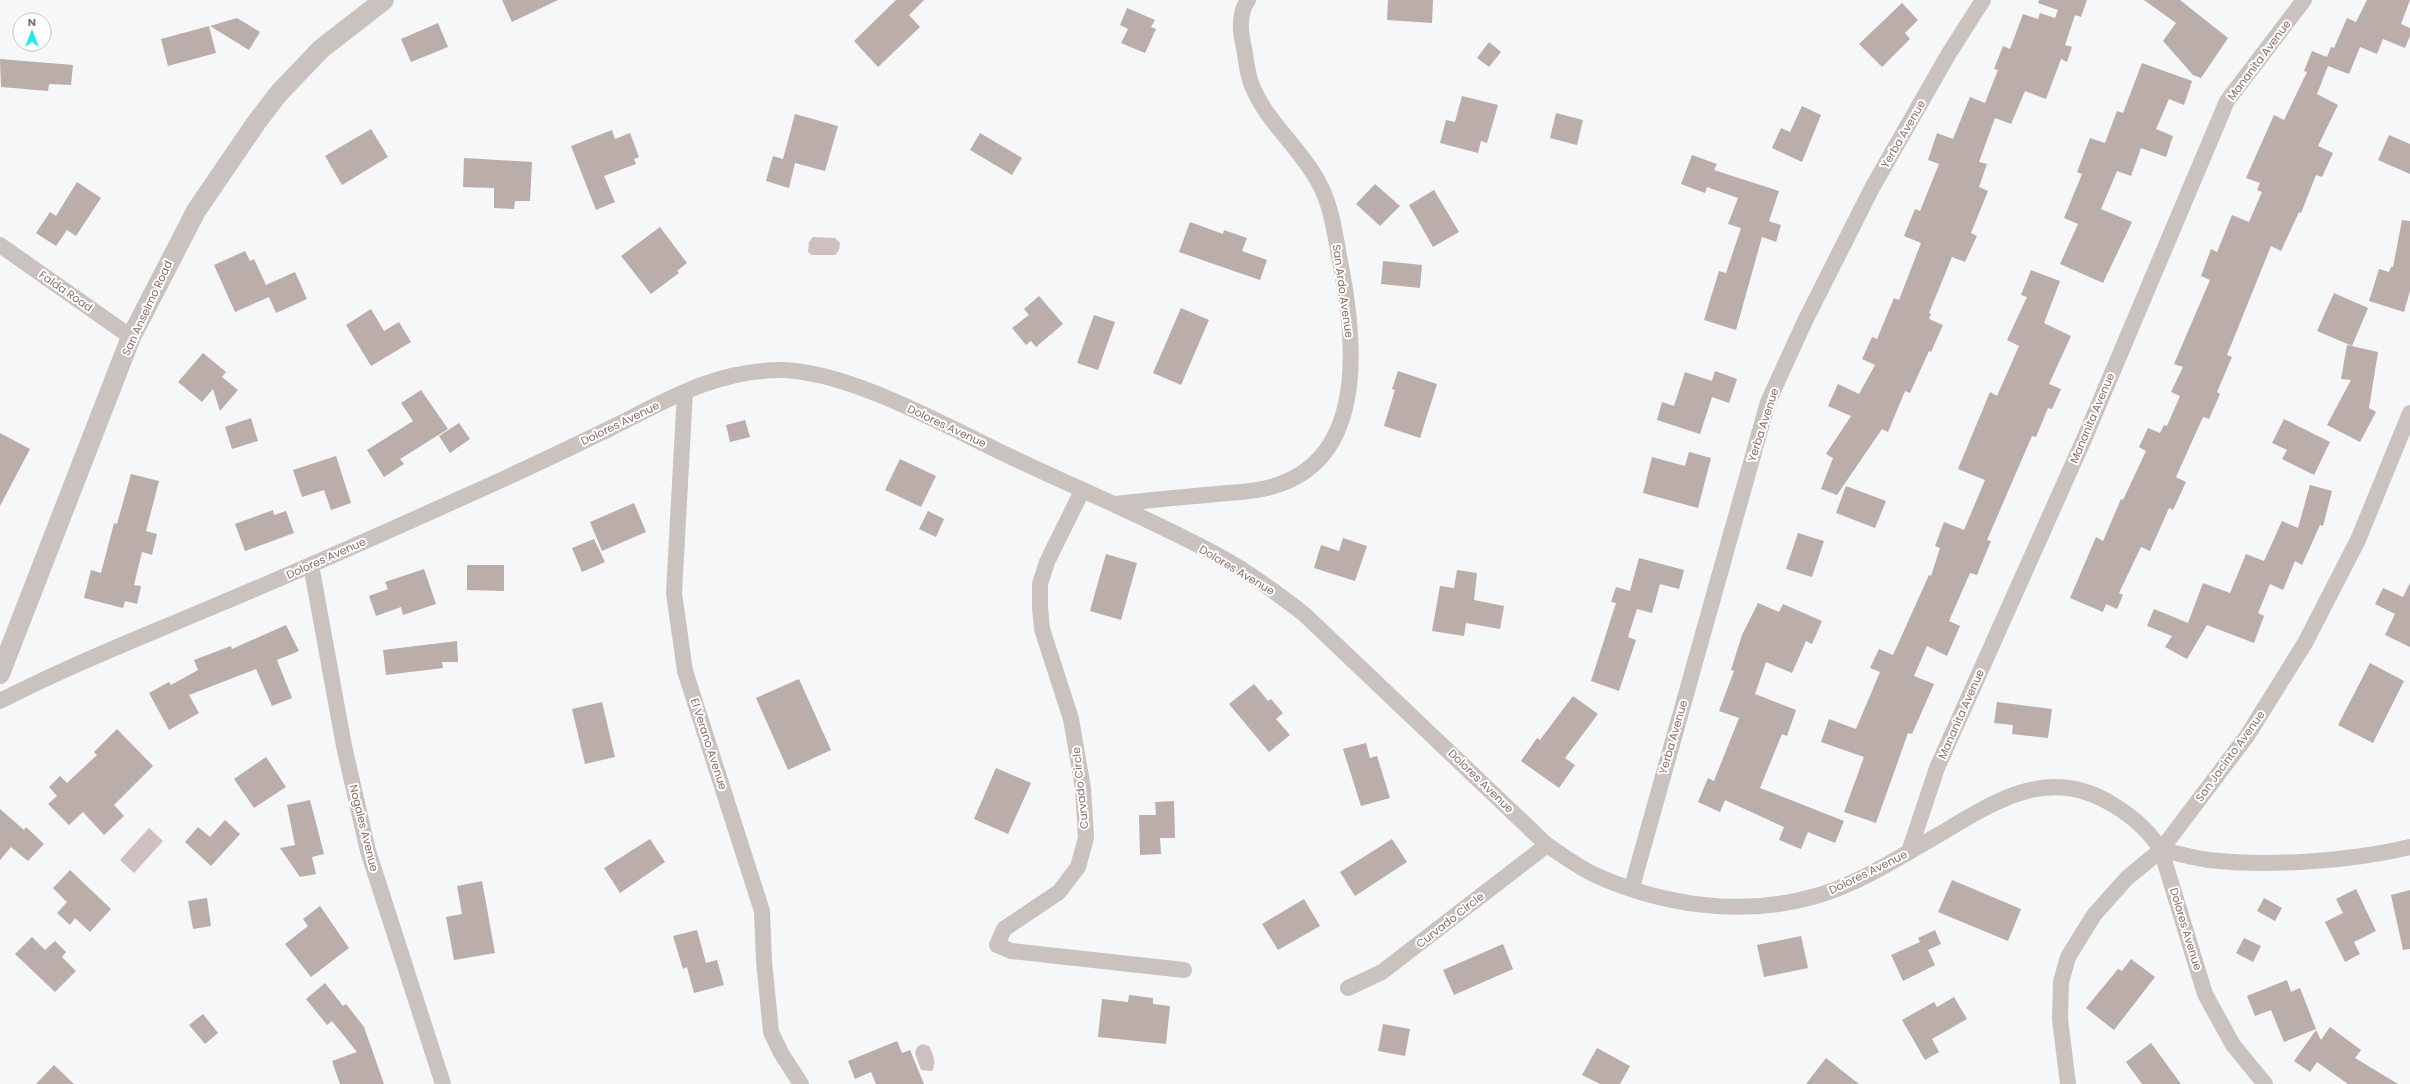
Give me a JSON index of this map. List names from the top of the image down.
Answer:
{
  "streets": {
    "street": [
      "Mananita Avenue",
      "Yerba Avenue",
      "Falda Road",
      "San Ardo Avenue",
      "San Anselmo Road",
      "Dolores Avenue",
      "El Verano Avenue",
      "San Jacinto Avenue",
      "Curvado Circle",
      "Nogales Avenue"
    ]
  },
  "crossings": [
    ["Mananita Avenue", "Dolores Avenue"],
    ["Yerba Avenue", "Dolores Avenue"],
    ["Falda Road", "San Anselmo Road"],
    ["San Ardo Avenue", "Dolores Avenue"],
    ["Dolores Avenue", "El Verano Avenue"],
    ["Dolores Avenue", "San Jacinto Avenue"],
    ["Dolores Avenue", "Curvado Circle"],
    ["Dolores Avenue", "Nogales Avenue"]
  ],
  "north": "top"
}
